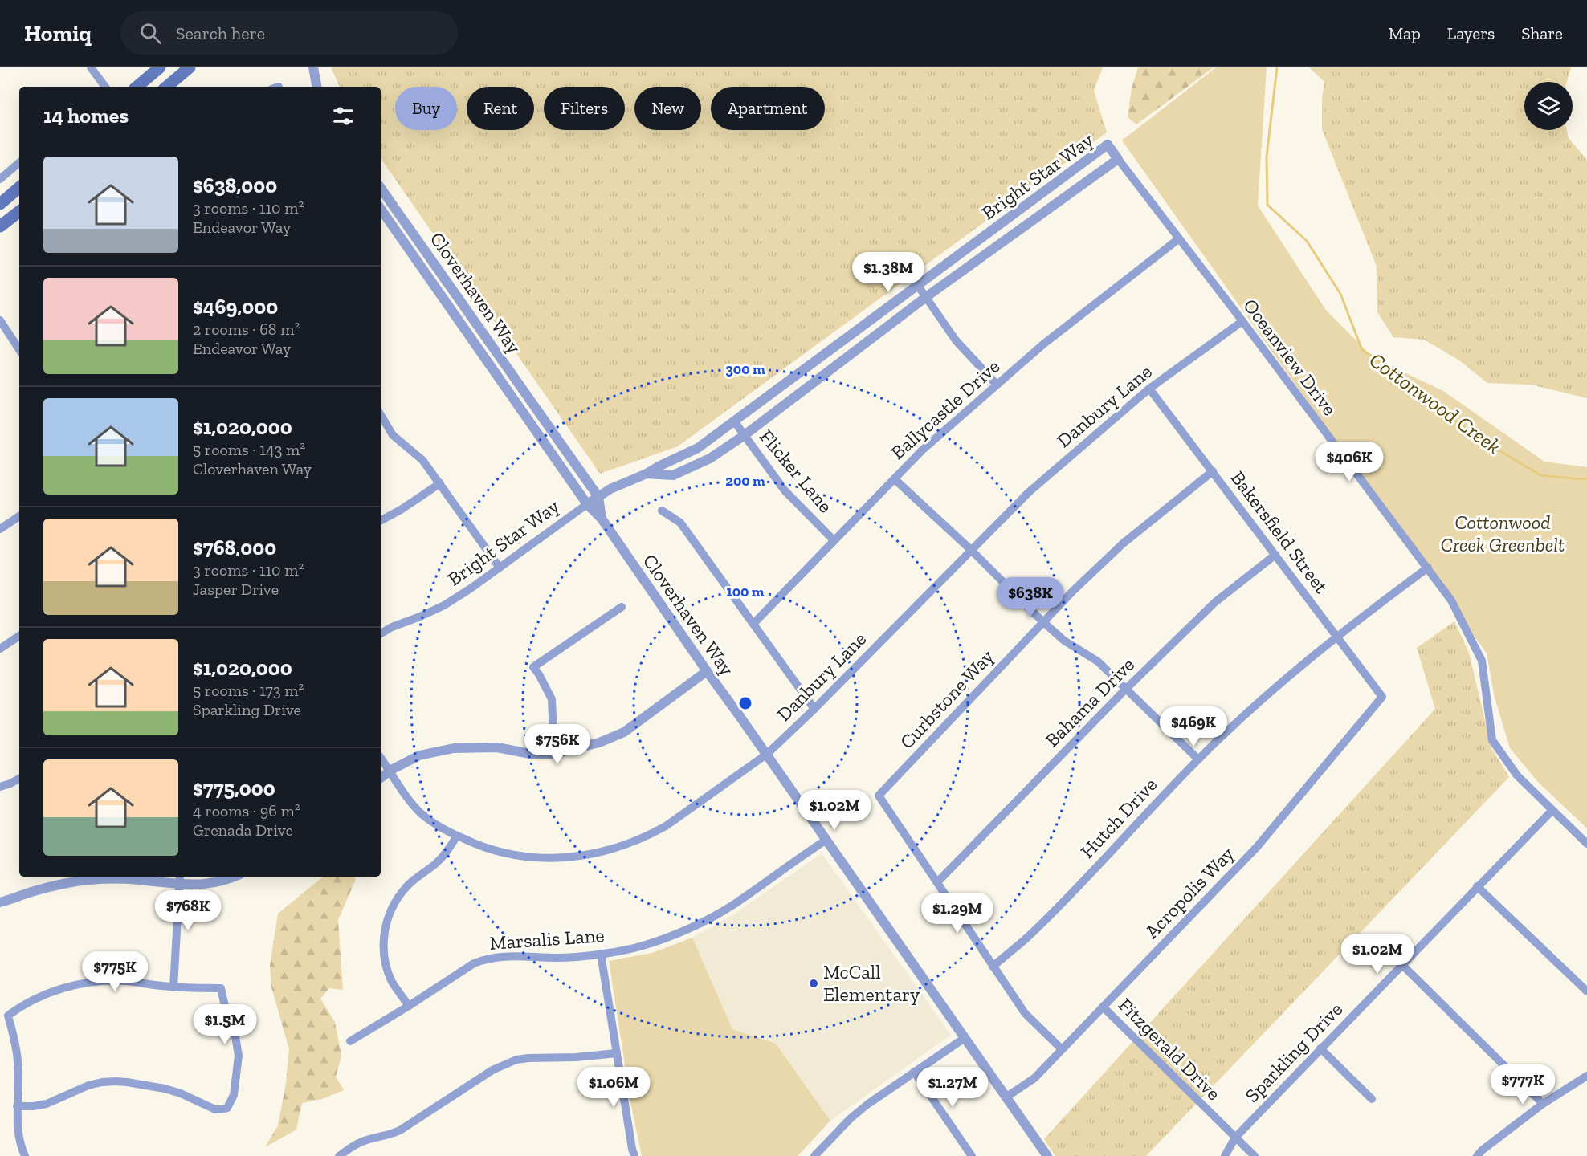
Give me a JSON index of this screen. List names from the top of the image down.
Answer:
{
  "streets": {
    "street": [
      "Bright Star Way",
      "Cloverhaven Way",
      "Oceanview Drive",
      "Danbury Lane",
      "Ballycastle Drive",
      "Flicker Lane",
      "Bakersfield Street",
      "Curbstone Way",
      "Bahama Drive",
      "Hutch Drive",
      "Acropolis Way",
      "Marsalis Lane",
      "Fitzgerald Drive",
      "Sparkling Drive"
    ]
  },
  "crossings": [
    ["Bright Star Way", "Cloverhaven Way"],
    ["Bright Star Way", "Oceanview Drive"],
    ["Bright Star Way", "Flicker Lane"],
    ["Cloverhaven Way", "Danbury Lane"],
    ["Cloverhaven Way", "Acropolis Way"],
    ["Cloverhaven Way", "Marsalis Lane"],
    ["Oceanview Drive", "Danbury Lane"],
    ["Oceanview Drive", "Ballycastle Drive"],
    ["Oceanview Drive", "Hutch Drive"],
    ["Oceanview Drive", "Sparkling Drive"],
    ["Danbury Lane", "Bakersfield Street"],
    ["Ballycastle Drive", "Flicker Lane"],
    ["Bakersfield Street", "Curbstone Way"],
    ["Bakersfield Street", "Bahama Drive"],
    ["Bakersfield Street", "Hutch Drive"],
    ["Bakersfield Street", "Acropolis Way"],
    ["Curbstone Way", "Bahama Drive"],
    ["Acropolis Way", "Fitzgerald Drive"],
    ["Fitzgerald Drive", "Sparkling Drive"]
  ],
  "water": ["Cottonwood Creek"],
  "parks": ["Cottonwood Creek Greenbelt"],
  "places": ["McCall Elementary"],
  "page": {
    "header": "Homiq",
    "search": "Search here",
    "nav": ["Map", "Layers", "Share"],
    "chip": [
      "Buy",
      "Rent",
      "Filters",
      "New",
      "Apartment"
    ],
    "heading": "14 homes",
    "list": [
      {
        "name": "$638,000",
        "note": "3 rooms · 110 m² · Endeavor Way"
      },
      {
        "name": "$469,000",
        "note": "2 rooms · 68 m² · Endeavor Way"
      },
      {
        "name": "$1,020,000",
        "note": "5 rooms · 143 m² · Cloverhaven Way"
      },
      {
        "name": "$768,000",
        "note": "3 rooms · 110 m² · Jasper Drive"
      },
      {
        "name": "$1,020,000",
        "note": "5 rooms · 173 m² · Sparkling Drive"
      },
      {
        "name": "$775,000",
        "note": "4 rooms · 96 m² · Grenada Drive"
      }
    ],
    "price": [
      "$1.38M",
      "$406K",
      "$638K",
      "$469K",
      "$756K",
      "$1.02M",
      "$768K",
      "$1.29M",
      "$1.02M",
      "$775K",
      "$1.5M",
      "$777K",
      "$1.06M",
      "$1.27M"
    ]
  },
  "rings": ["300 m", "200 m", "100 m"]
}
